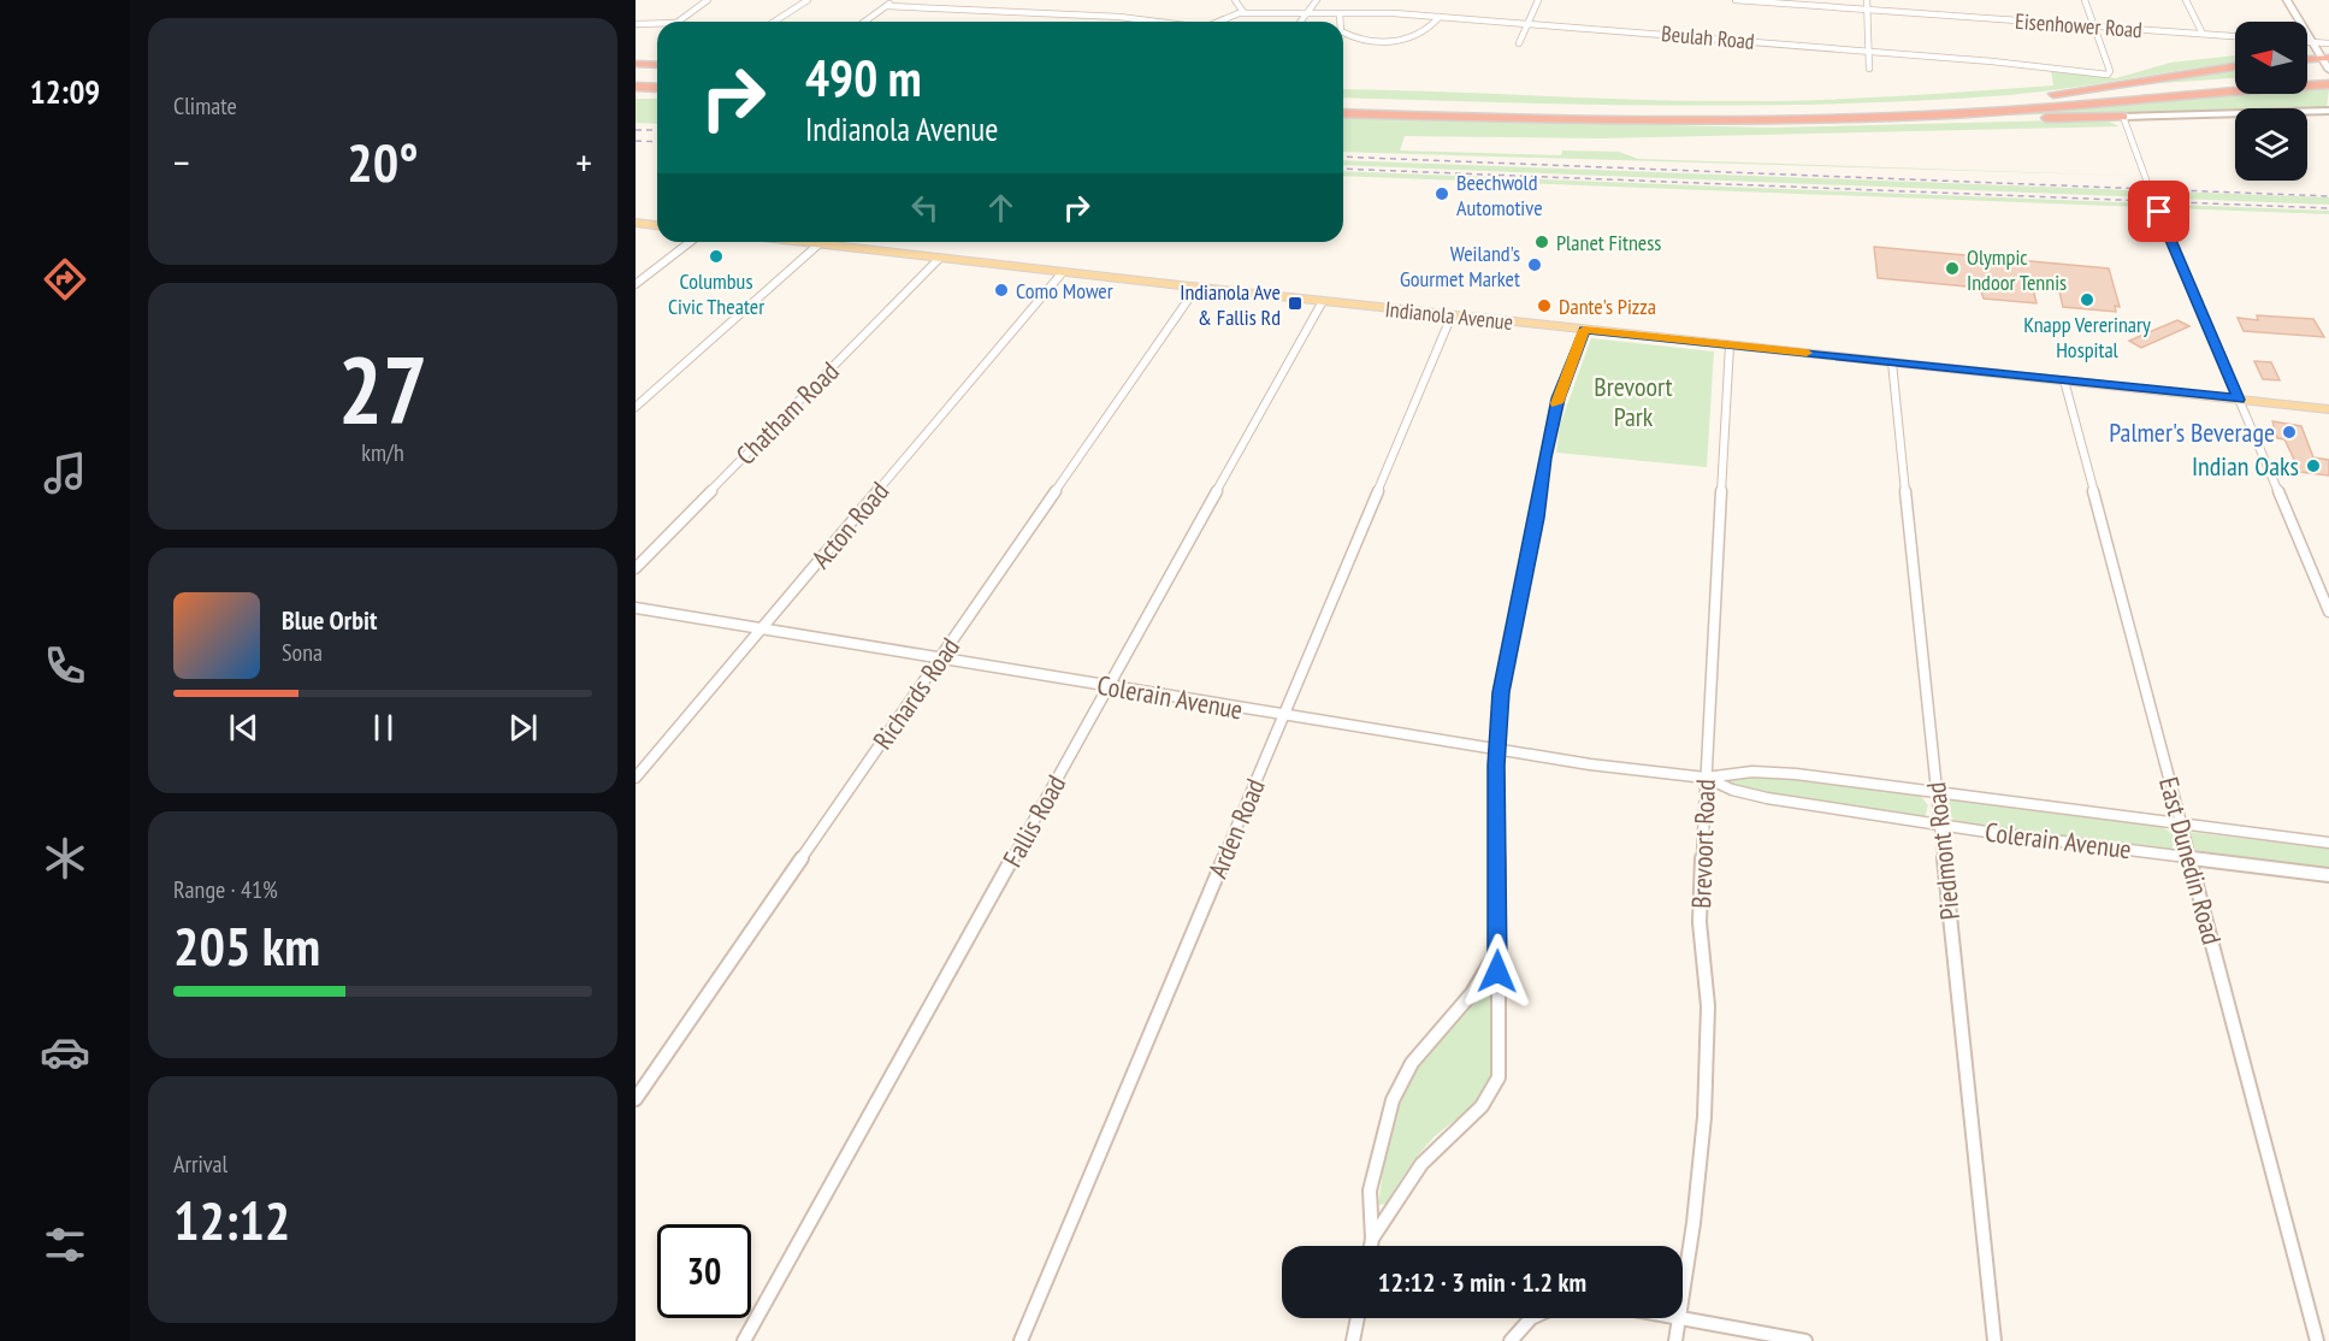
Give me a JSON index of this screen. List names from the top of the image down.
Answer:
{
  "streets": {
    "main road": ["Indianola Avenue"],
    "street": [
      "Eisenhower Road",
      "Beulah Road",
      "Chatham Road",
      "Acton Road",
      "Richards Road",
      "Colerain Avenue",
      "Fallis Road",
      "Arden Road",
      "Brevoort Road",
      "Piedmont Road",
      "East Dunedin Road"
    ]
  },
  "crossings": [
    ["Eisenhower Road", "Beulah Road"],
    ["Indianola Avenue", "Chatham Road"],
    ["Indianola Avenue", "Acton Road"],
    ["Indianola Avenue", "Richards Road"],
    ["Indianola Avenue", "Fallis Road"],
    ["Indianola Avenue", "Arden Road"],
    ["Indianola Avenue", "Brevoort Road"],
    ["Indianola Avenue", "Piedmont Road"],
    ["Indianola Avenue", "East Dunedin Road"],
    ["Acton Road", "Colerain Avenue"],
    ["Richards Road", "Colerain Avenue"],
    ["Colerain Avenue", "Fallis Road"],
    ["Colerain Avenue", "Arden Road"],
    ["Colerain Avenue", "Brevoort Road"],
    ["Colerain Avenue", "Piedmont Road"],
    ["Colerain Avenue", "East Dunedin Road"]
  ],
  "parks": ["Brevoort Park"],
  "places": {
    "other": [
      "Beechwold Automotive",
      "Planet Fitness",
      "Columbus Civic Theater",
      "Weiland's Gourmet Market",
      "Olympic Indoor Tennis",
      "Como Mower",
      "Knapp Vererinary Hospital",
      "Dante's Pizza",
      "Palmer's Beverage",
      "Indian Oaks"
    ],
    "transit": ["Indianola Ave & Fallis Rd"]
  },
  "north": "left",
  "page": {
    "tabs": "12:09",
    "tile": [
      "Climate",
      ["27", "km/h"],
      ["Range · 41%", "205 km"],
      ["Arrival", "12:12"]
    ],
    "turn": ["490 m", "Indianola Avenue"],
    "heat": ["−", "20°", "+"],
    "song": ["Blue Orbit", "Sona"],
    "limit": "30",
    "trip": "12:12 · 3 min · 1.2 km"
  }
}
